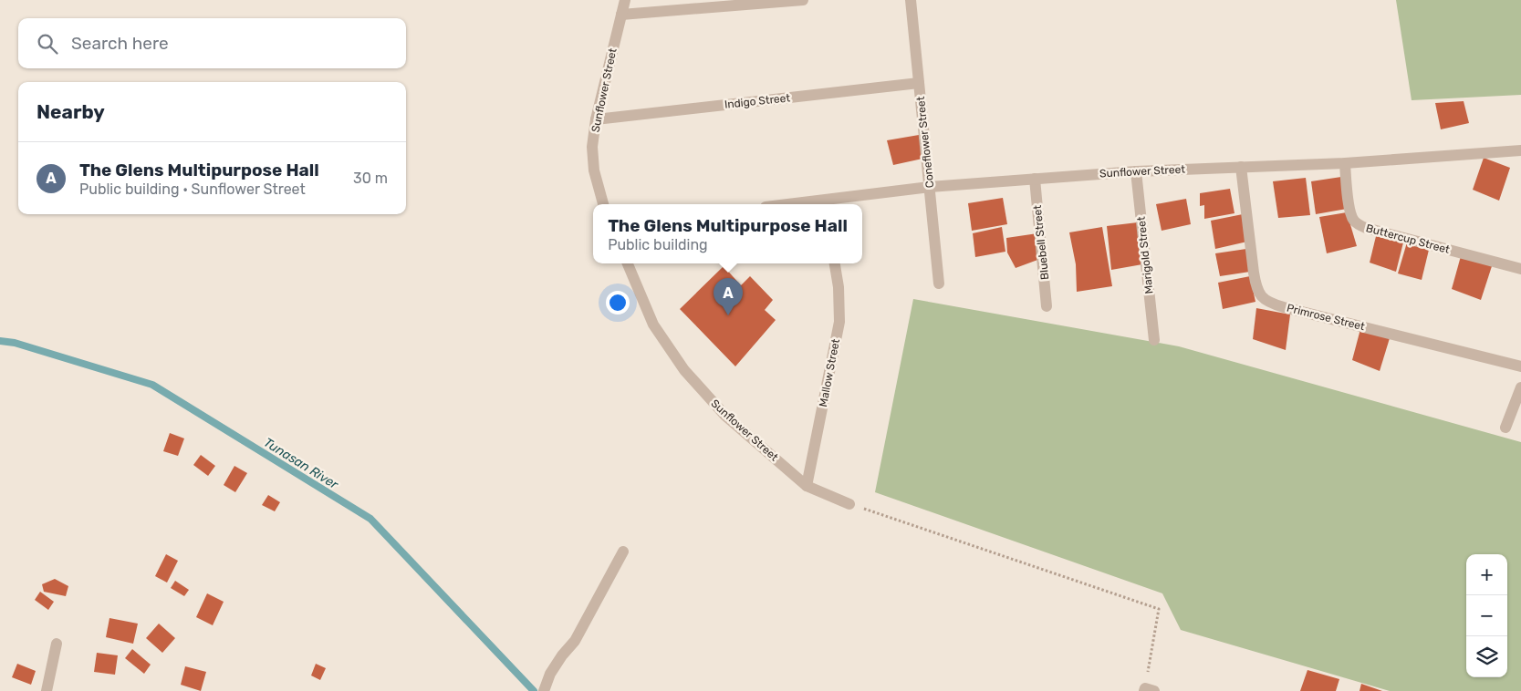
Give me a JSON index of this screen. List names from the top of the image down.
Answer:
{
  "streets": {
    "street": [
      "Sunflower Street",
      "Indigo Street",
      "Coneflower Street",
      "Buttercup Street",
      "Bluebell Street",
      "Marigold Street",
      "Primrose Street",
      "Mallow Street"
    ]
  },
  "crossings": [
    ["Sunflower Street", "Indigo Street"],
    ["Sunflower Street", "Coneflower Street"],
    ["Sunflower Street", "Buttercup Street"],
    ["Sunflower Street", "Bluebell Street"],
    ["Sunflower Street", "Marigold Street"],
    ["Sunflower Street", "Primrose Street"],
    ["Sunflower Street", "Mallow Street"],
    ["Indigo Street", "Coneflower Street"]
  ],
  "water": ["Tunasan River"],
  "page": {
    "search": "Search here",
    "heading": "Nearby",
    "list": [
      {
        "mark": "A",
        "name": "The Glens Multipurpose Hall",
        "note": "Public building · Sunflower Street",
        "value": "30 m"
      }
    ],
    "popup": ["The Glens Multipurpose Hall", "Public building"],
    "pins": "A",
    "map_buttons": ["+", "−"]
  }
}
